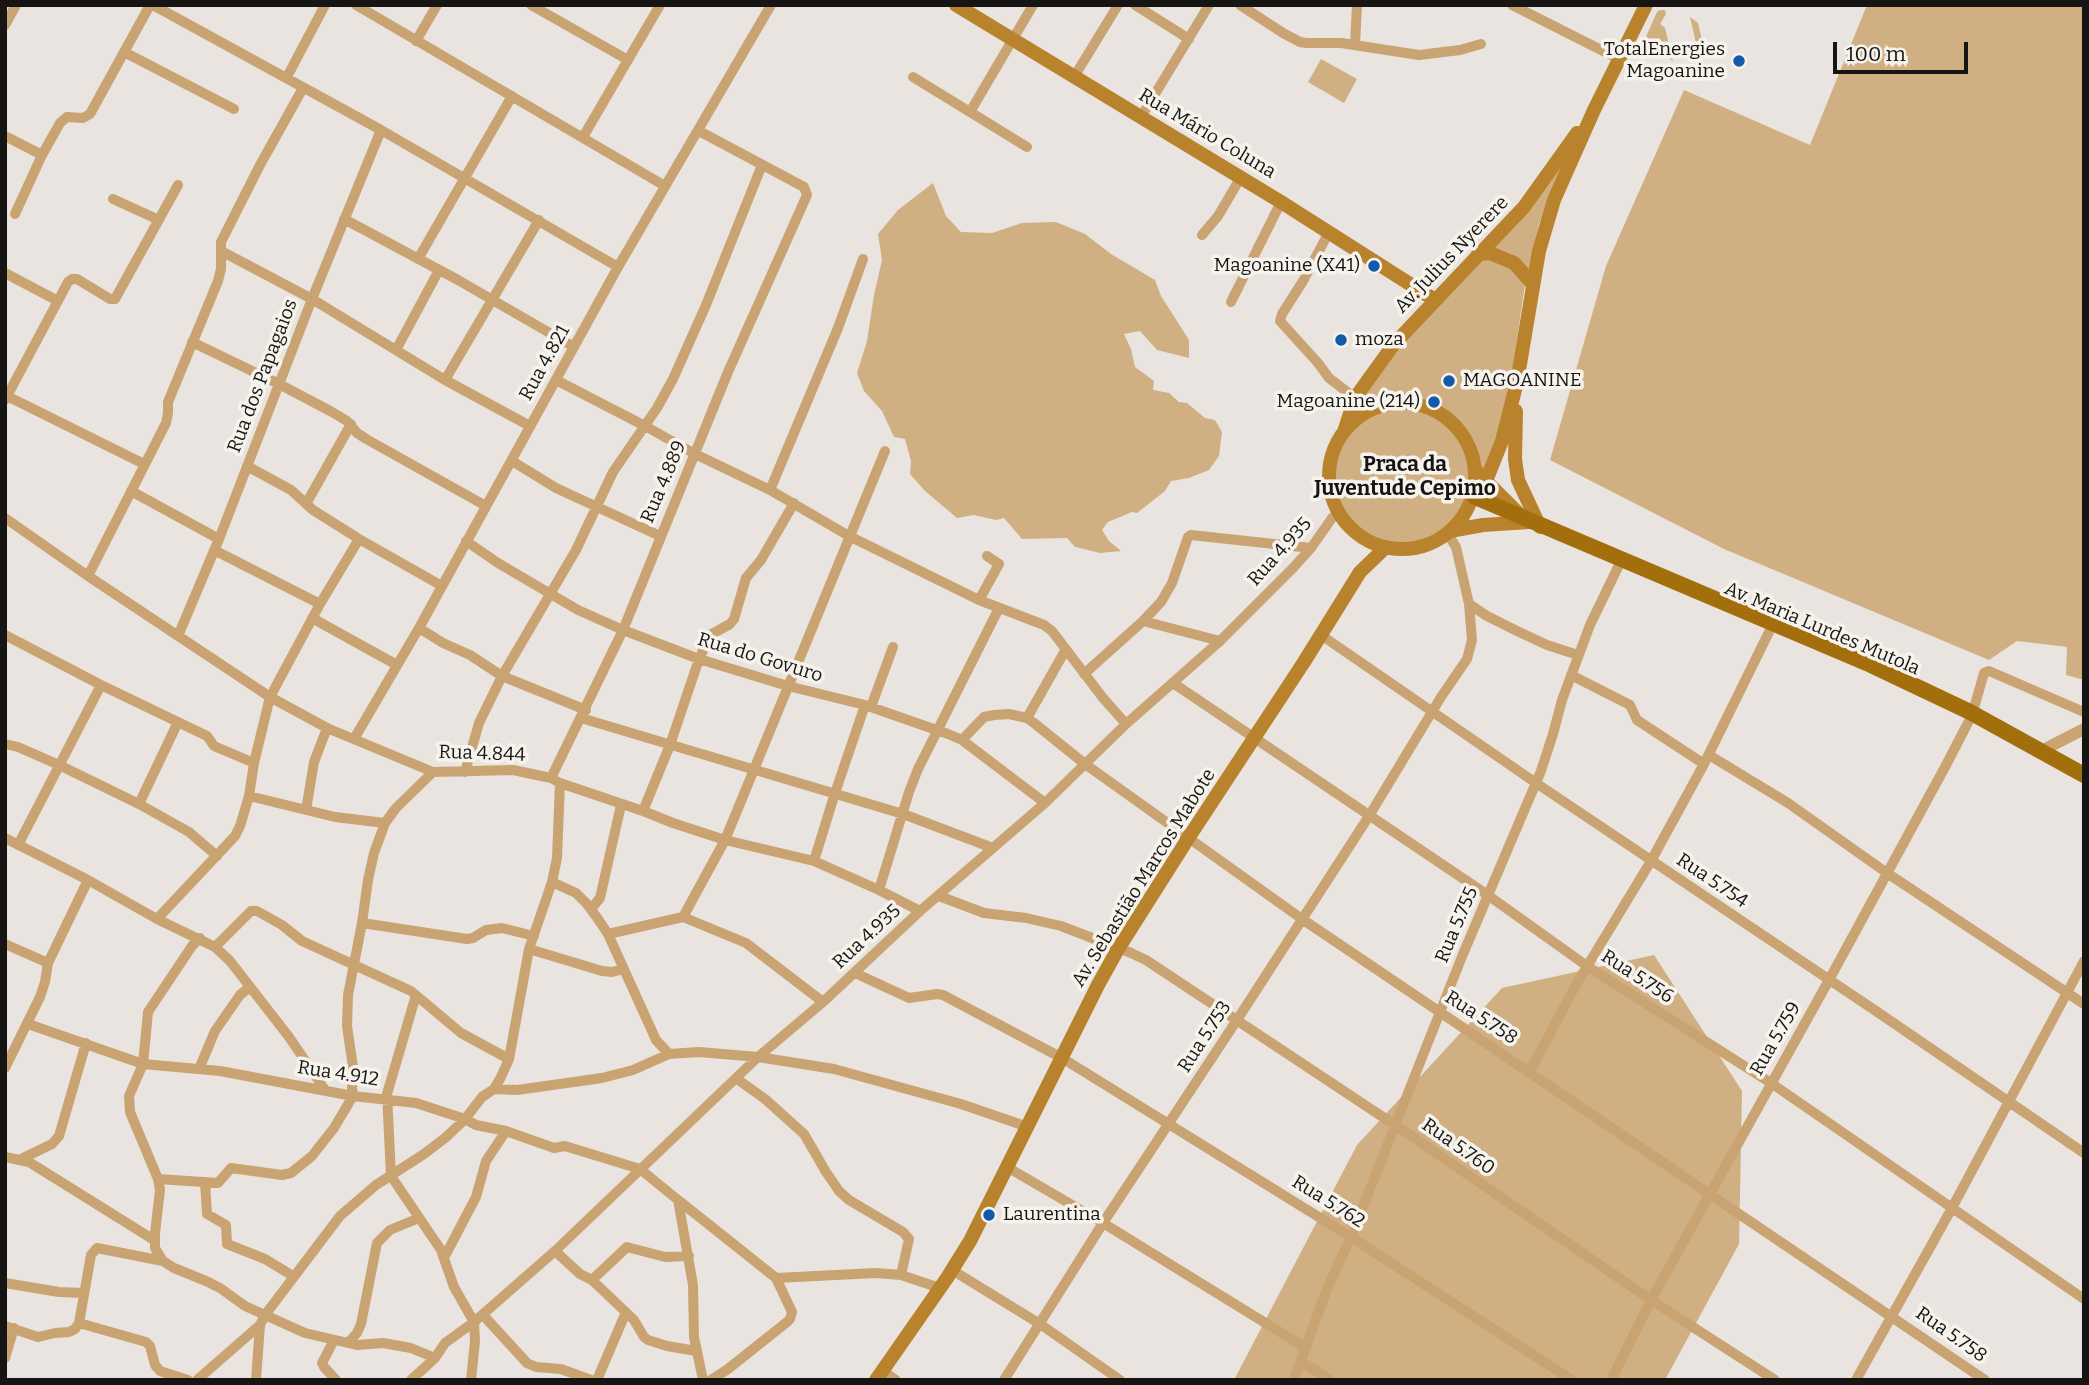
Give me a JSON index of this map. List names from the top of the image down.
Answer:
{
  "streets": {
    "main road": [
      "Rua Mário Coluna",
      "Av. Julius Nyerere",
      "Av. Maria Lurdes Mutola",
      "Av. Sebastião Marcos Mabote"
    ],
    "street": [
      "Rua 4.821",
      "Rua dos Papagaios",
      "Rua 4.889",
      "Rua 4.935",
      "Rua do Govuro",
      "Rua 4.844",
      "Rua 5.754",
      "Rua 5.755",
      "Rua 5.756",
      "Rua 5.758",
      "Rua 5.753",
      "Rua 5.759",
      "Rua 4.912",
      "Rua 5.760",
      "Rua 5.762"
    ]
  },
  "crossings": [
    ["Rua Mário Coluna", "Av. Julius Nyerere"],
    ["Av. Julius Nyerere", "Rua 4.935"],
    ["Av. Julius Nyerere", "Av. Sebastião Marcos Mabote"],
    ["Av. Julius Nyerere", "Rua 5.753"],
    ["Rua 4.821", "Rua do Govuro"],
    ["Rua 4.821", "Rua 4.844"],
    ["Rua dos Papagaios", "Rua 4.844"],
    ["Rua 4.889", "Rua do Govuro"],
    ["Rua 4.889", "Rua 4.844"],
    ["Rua 4.935", "Rua do Govuro"],
    ["Rua 4.935", "Rua 4.844"],
    ["Rua 4.935", "Av. Sebastião Marcos Mabote"],
    ["Rua 4.935", "Rua 5.756"],
    ["Rua 4.935", "Rua 5.758"],
    ["Rua 4.935", "Rua 5.753"],
    ["Rua 4.935", "Rua 4.912"],
    ["Rua 4.935", "Rua 5.760"],
    ["Rua 4.935", "Rua 5.762"],
    ["Av. Maria Lurdes Mutola", "Rua 5.755"],
    ["Av. Maria Lurdes Mutola", "Rua 5.759"],
    ["Av. Sebastião Marcos Mabote", "Rua 5.754"],
    ["Av. Sebastião Marcos Mabote", "Rua 5.756"],
    ["Av. Sebastião Marcos Mabote", "Rua 5.758"],
    ["Av. Sebastião Marcos Mabote", "Rua 5.753"],
    ["Av. Sebastião Marcos Mabote", "Rua 5.760"],
    ["Av. Sebastião Marcos Mabote", "Rua 5.762"],
    ["Rua 5.754", "Rua 5.755"],
    ["Rua 5.754", "Rua 5.753"],
    ["Rua 5.754", "Rua 5.759"],
    ["Rua 5.755", "Rua 5.756"],
    ["Rua 5.755", "Rua 5.758"],
    ["Rua 5.755", "Rua 5.760"],
    ["Rua 5.755", "Rua 5.762"],
    ["Rua 5.756", "Rua 5.753"],
    ["Rua 5.756", "Rua 5.759"],
    ["Rua 5.758", "Rua 5.753"],
    ["Rua 5.758", "Rua 5.759"],
    ["Rua 5.753", "Rua 5.760"],
    ["Rua 5.753", "Rua 5.762"],
    ["Rua 5.759", "Rua 5.760"]
  ],
  "districts": ["Praca da Juventude Cepimo"],
  "places": [
    "TotalEnergies Magoanine",
    "Magoanine (X41)",
    "moza",
    "MAGOANINE",
    "Magoanine (214)",
    "Laurentina"
  ],
  "scale_bar": "100 m"
}
